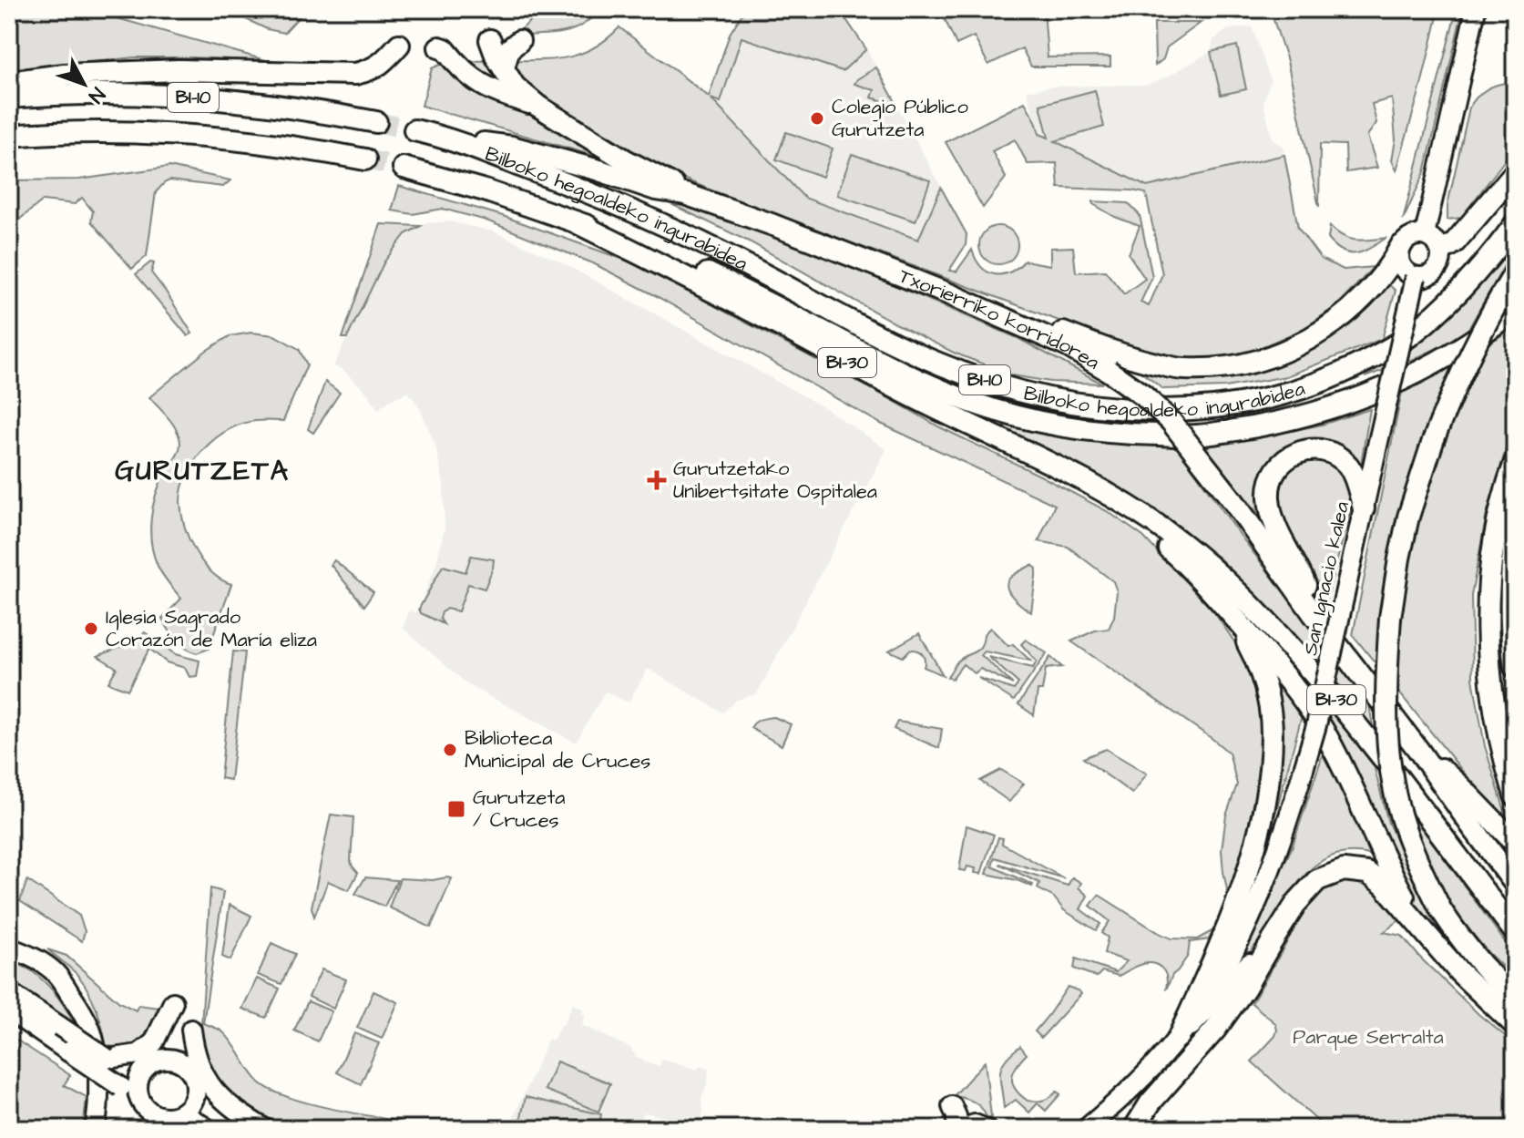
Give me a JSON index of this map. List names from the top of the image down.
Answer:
{
  "streets": {
    "highway": [
      "BI-10",
      "Bilboko hegoaldeko ingurabidea",
      "Txorierriko korridorea",
      "BI-30"
    ],
    "main road": ["San Ignacio kalea"]
  },
  "crossings": [
    ["Bilboko hegoaldeko ingurabidea", "Txorierriko korridorea"],
    ["Bilboko hegoaldeko ingurabidea", "BI-30"]
  ],
  "districts": ["GURUTZETA"],
  "parks": ["Parque Serralta"],
  "places": {
    "other": ["Colegio Público Gurutzeta", "Iglesia Sagrado Corazón de María eliza", "Biblioteca Municipal de Cruces"],
    "health": ["Gurutzetako Unibertsitate Ospitalea"],
    "transit": ["Gurutzeta / Cruces"]
  },
  "north": "bottom right"
}
